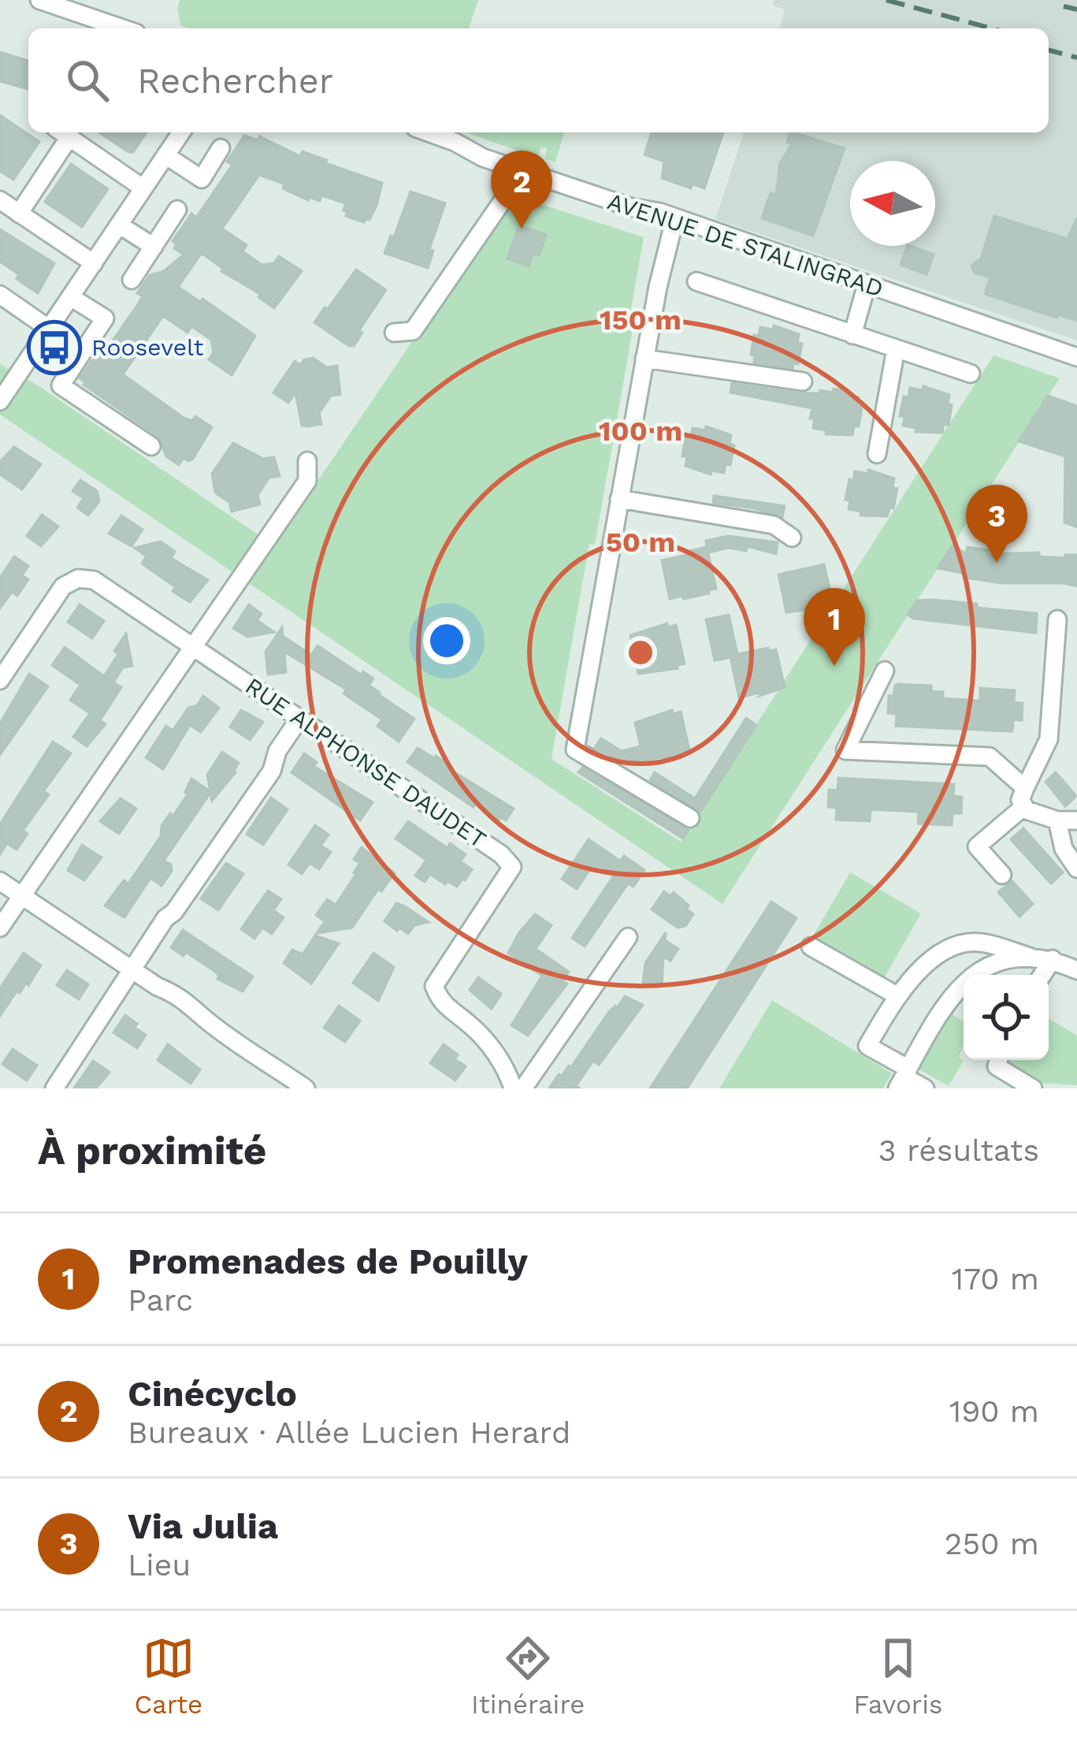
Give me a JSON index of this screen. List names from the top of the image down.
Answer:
{
  "streets": {
    "street": ["AVENUE DE STALINGRAD", "RUE ALPHONSE DAUDET"]
  },
  "places": {
    "bus stop": ["Roosevelt"]
  },
  "north": "left",
  "page": {
    "search": "Rechercher",
    "pins": ["2", "3", "1"],
    "heading": ["À proximité", "3 résultats"],
    "list": [
      {
        "mark": "1",
        "name": "Promenades de Pouilly",
        "note": "Parc",
        "value": "170 m"
      },
      {
        "mark": "2",
        "name": "Cinécyclo",
        "note": "Bureaux · Allée Lucien Herard",
        "value": "190 m"
      },
      {
        "mark": "3",
        "name": "Via Julia",
        "note": "Lieu",
        "value": "250 m"
      }
    ],
    "nav": ["Carte", "Itinéraire", "Favoris"]
  },
  "rings": ["150 m", "100 m", "50 m"]
}
